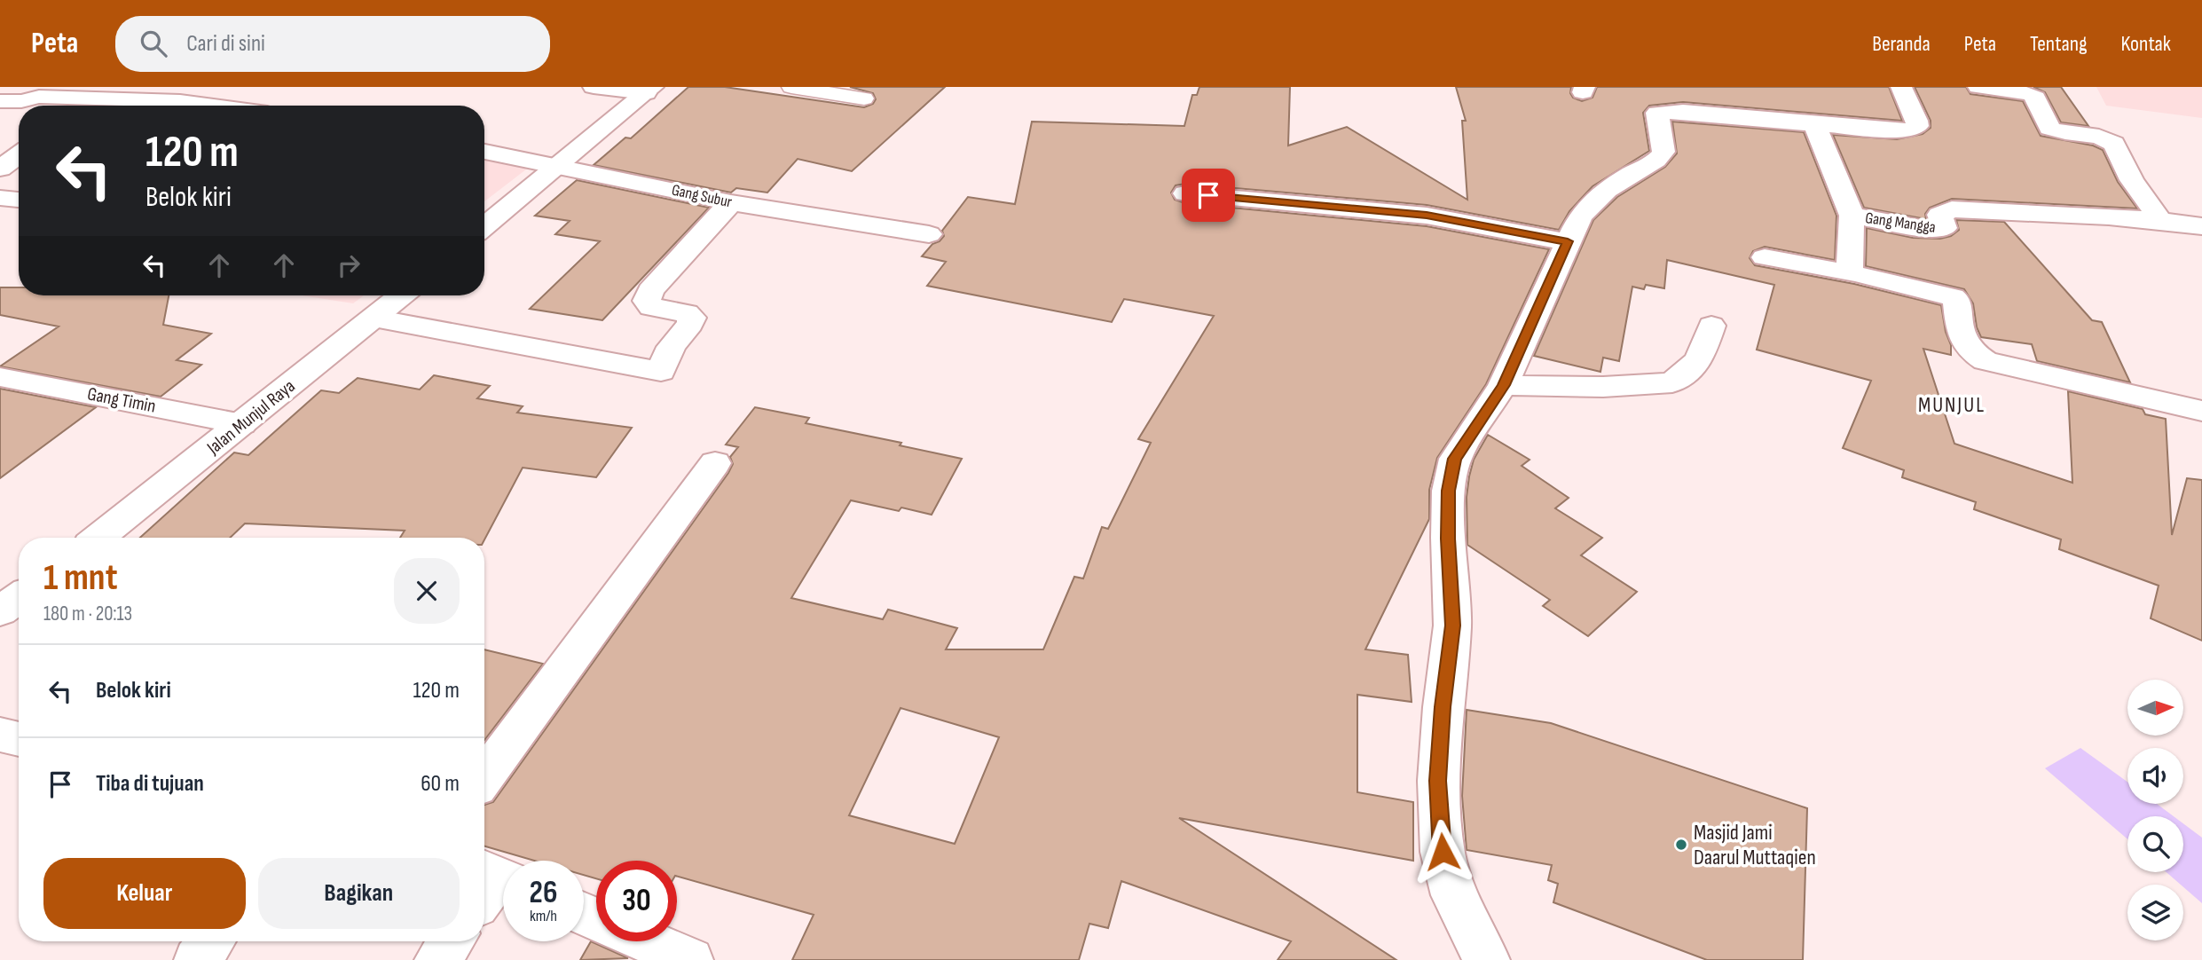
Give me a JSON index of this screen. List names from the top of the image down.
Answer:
{
  "streets": {
    "street": [
      "Gang Subur",
      "Gang Mangga",
      "Gang Timin",
      "Jalan Munjul Raya"
    ]
  },
  "crossings": [
    ["Gang Timin", "Jalan Munjul Raya"]
  ],
  "districts": ["MUNJUL"],
  "places": ["Masjid Jami Daarul Muttaqien"],
  "north": "right",
  "page": {
    "header": "Peta",
    "search": "Cari di sini",
    "nav": [
      "Beranda",
      "Peta",
      "Tentang",
      "Kontak"
    ],
    "turn": ["120 m", "Belok kiri"],
    "heading": ["1 mnt", "180 m · 20:13"],
    "list": [
      {
        "name": "Belok kiri",
        "value": "120 m"
      },
      {
        "name": "Tiba di tujuan",
        "value": "60 m"
      }
    ],
    "buttons": ["Keluar", "Bagikan"],
    "speed": "26 km/h",
    "limit": "30"
  }
}
